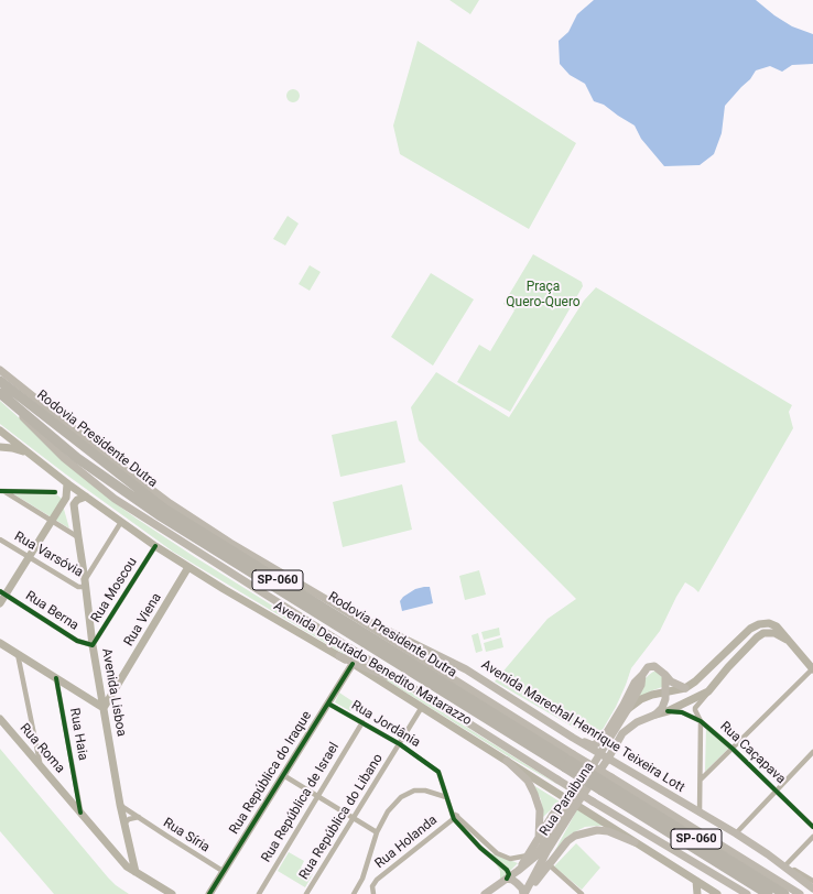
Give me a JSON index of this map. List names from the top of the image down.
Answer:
{
  "streets": {
    "highway": ["Rodovia Presidente Dutra", "SP-060"],
    "main road": [
      "Rua Viena",
      "Avenida Deputado Benedito Matarazzo",
      "Avenida Lisboa",
      "Avenida Marechal Henrique Teixeira Lott",
      "Rua Roma",
      "Rua República do Iraque",
      "Rua Paraibuna"
    ],
    "street": [
      "Rua Varsóvia",
      "Rua Moscou",
      "Rua Berna",
      "Rua Jordânia",
      "Rua Haia",
      "Rua Caçapava",
      "Rua República de Israel",
      "Rua República do Libano",
      "Rua Síria",
      "Rua Holanda"
    ]
  },
  "crossings": [
    ["Rua Varsóvia", "Avenida Lisboa"],
    ["Rua Moscou", "Rua Berna"],
    ["Rua Moscou", "Avenida Deputado Benedito Matarazzo"],
    ["Rua Moscou", "Avenida Lisboa"],
    ["Rua Berna", "Avenida Lisboa"],
    ["Rua Viena", "Avenida Deputado Benedito Matarazzo"],
    ["Rua Viena", "Avenida Lisboa"],
    ["Avenida Deputado Benedito Matarazzo", "Avenida Lisboa"],
    ["Avenida Deputado Benedito Matarazzo", "Rua República do Iraque"],
    ["Avenida Deputado Benedito Matarazzo", "Rua Paraibuna"],
    ["Avenida Deputado Benedito Matarazzo", "Rua República do Libano"],
    ["Avenida Lisboa", "Rua Roma"],
    ["Avenida Lisboa", "Rua Síria"],
    ["Rua Jordânia", "Rua República do Iraque"],
    ["Rua Jordânia", "Rua República de Israel"],
    ["Rua Jordânia", "Rua República do Libano"],
    ["Rua Jordânia", "Rua Holanda"],
    ["Avenida Marechal Henrique Teixeira Lott", "Rua Paraibuna"],
    ["Rua Haia", "Rua Roma"],
    ["Rua Caçapava", "Rua Paraibuna"],
    ["Rua República do Iraque", "Rua Síria"]
  ],
  "parks": ["Praça Quero-Quero"]
}
